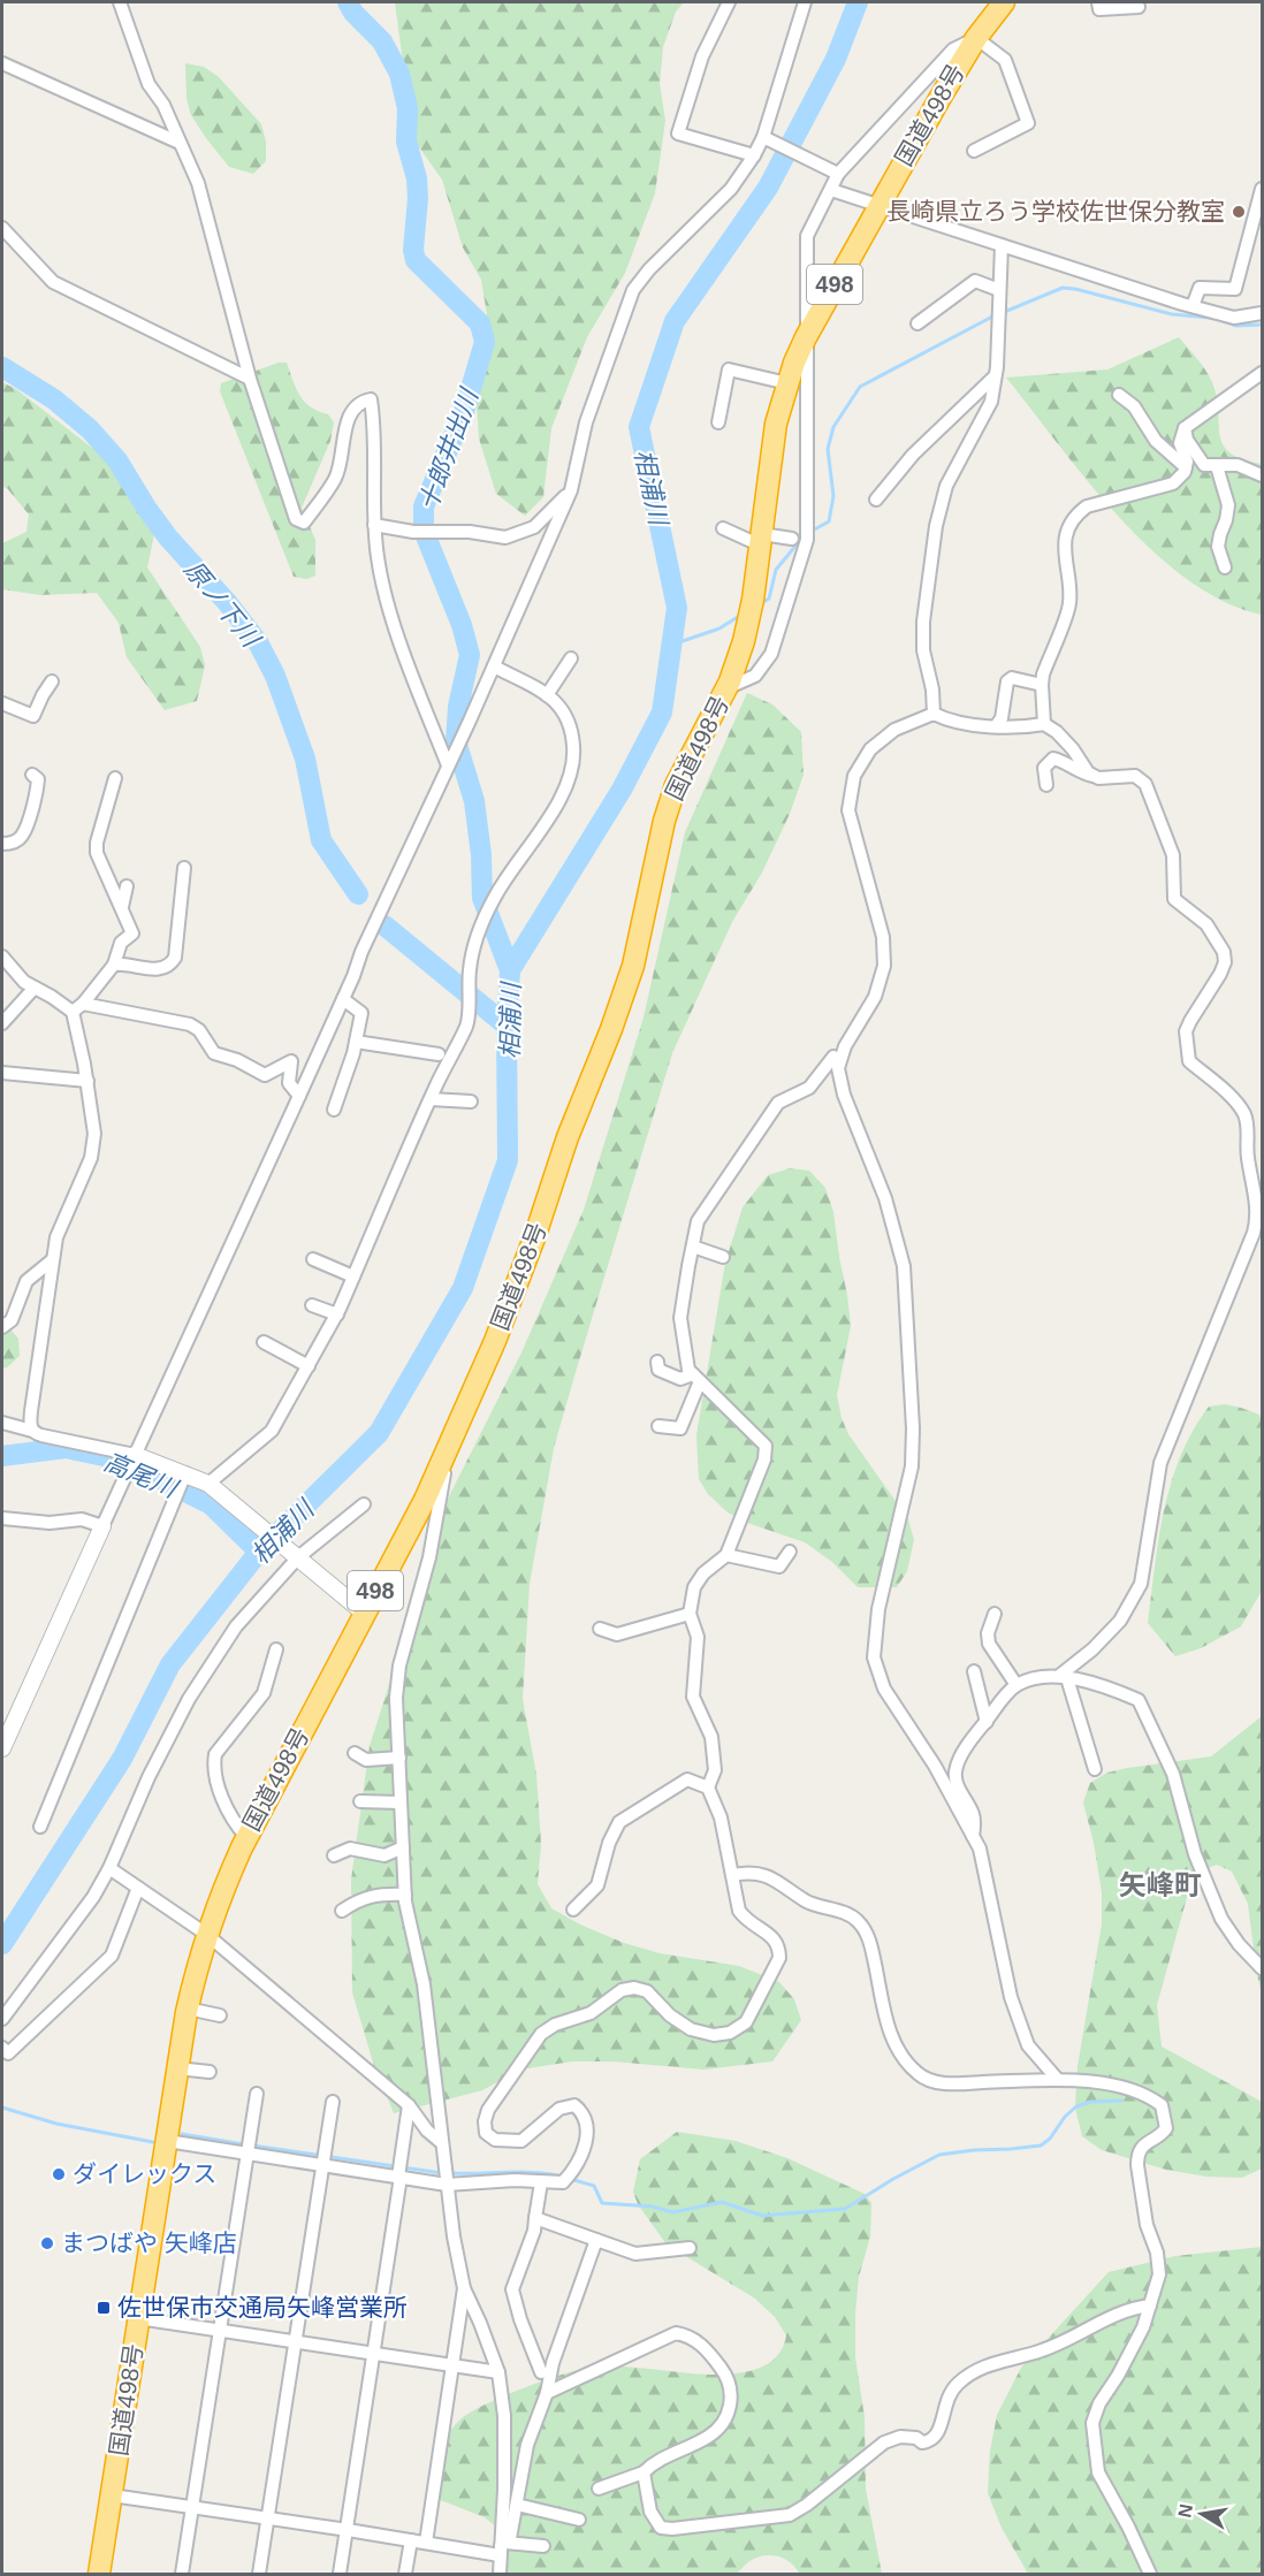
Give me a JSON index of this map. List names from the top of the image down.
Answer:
{
  "streets": {
    "highway": ["国道498号", "498"]
  },
  "districts": ["矢峰町"],
  "water": [
    "十郎井出川",
    "相浦川",
    "原ノ下川",
    "高尾川"
  ],
  "places": {
    "other": ["長崎県立ろう学校佐世保分教室", "ダイレックス", "まつばや 矢峰店"],
    "transit": ["佐世保市交通局矢峰営業所"]
  },
  "north": "left"
}
